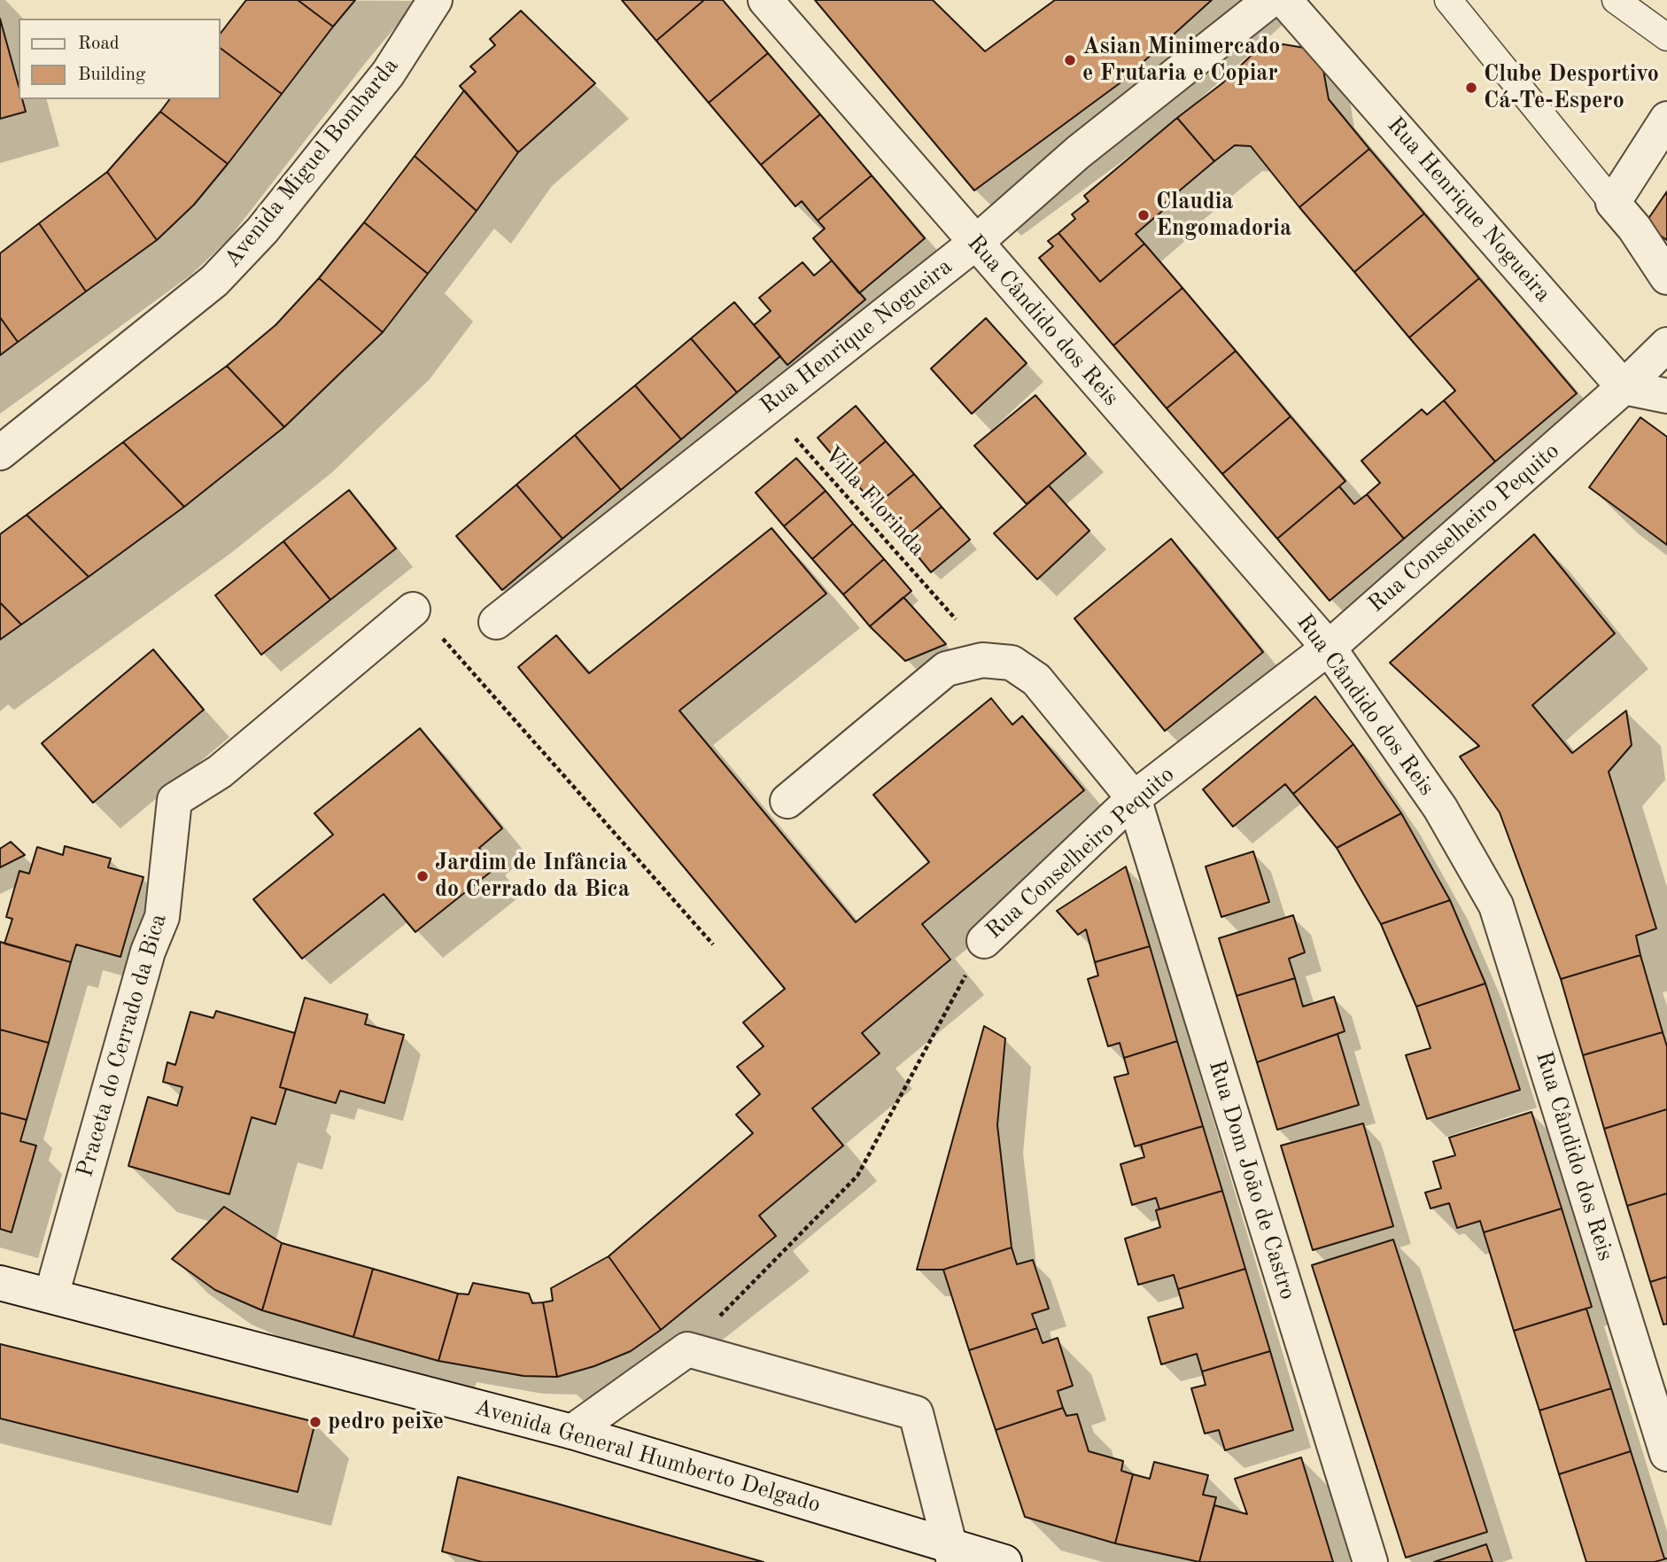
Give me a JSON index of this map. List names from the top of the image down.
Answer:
{
  "streets": {
    "street": [
      "Avenida Miguel Bombarda",
      "Rua Henrique Nogueira",
      "Rua Cândido dos Reis",
      "Rua Conselheiro Pequito",
      "Praceta do Cerrado da Bica",
      "Rua Dom João de Castro",
      "Avenida General Humberto Delgado"
    ],
    "path": ["Villa Florinda"]
  },
  "crossings": [
    ["Rua Henrique Nogueira", "Rua Cândido dos Reis"],
    ["Rua Henrique Nogueira", "Villa Florinda"],
    ["Rua Henrique Nogueira", "Rua Conselheiro Pequito"],
    ["Rua Cândido dos Reis", "Rua Conselheiro Pequito"],
    ["Rua Conselheiro Pequito", "Rua Dom João de Castro"],
    ["Praceta do Cerrado da Bica", "Avenida General Humberto Delgado"]
  ],
  "places": [
    "Asian Minimercado e Frutaria e Copiar",
    "Clube Desportivo Cá-Te-Espero",
    "Claudia Engomadoria",
    "Jardim de Infância do Cerrado da Bica",
    "pedro peixe"
  ],
  "legend": ["Road", "Building"]
}
